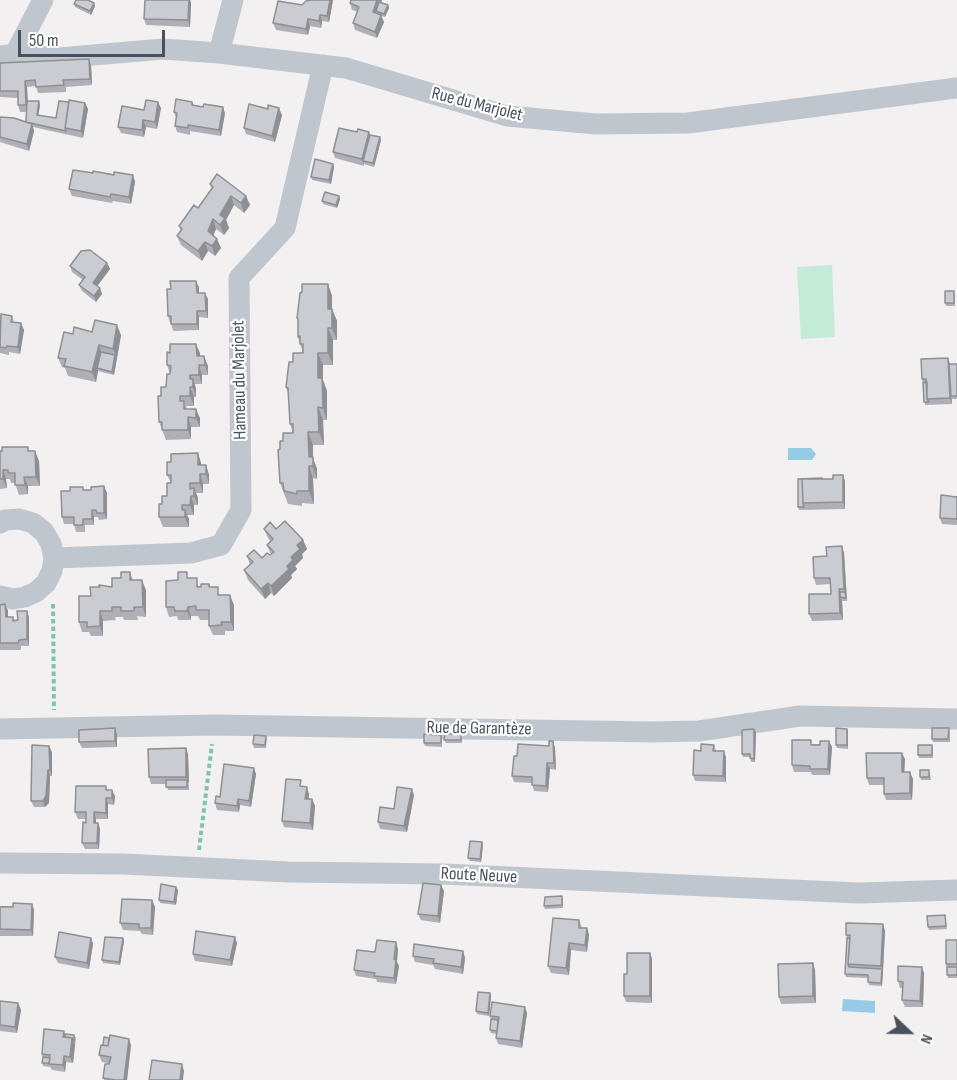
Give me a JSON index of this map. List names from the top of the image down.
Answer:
{
  "streets": {
    "street": [
      "Rue du Marjolet",
      "Hameau du Marjolet",
      "Rue de Garantèze",
      "Route Neuve"
    ]
  },
  "crossings": [
    ["Rue du Marjolet", "Hameau du Marjolet"]
  ],
  "scale_bar": "50 m",
  "north": "right"
}
